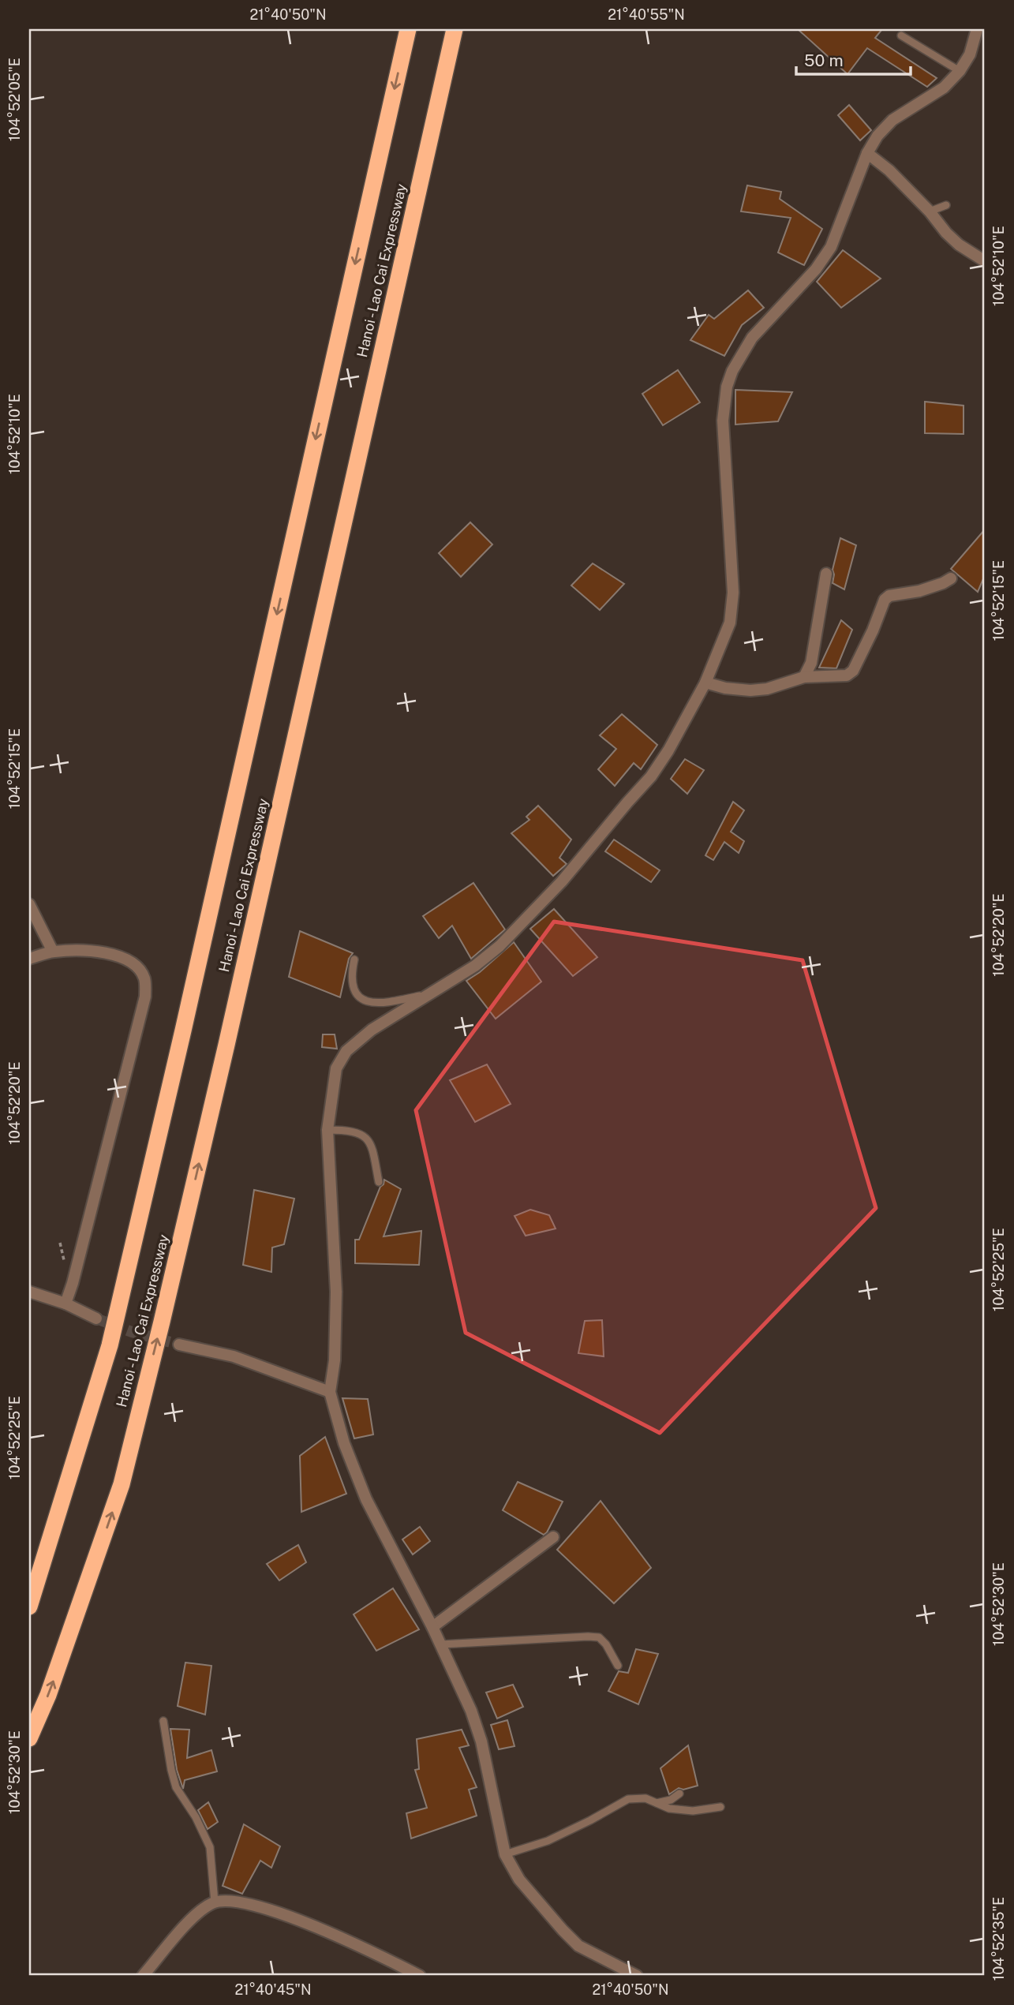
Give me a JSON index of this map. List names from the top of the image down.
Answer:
{
  "streets": {
    "highway": ["Hanoi - Lao Cai Expressway"]
  },
  "scale_bar": "50 m",
  "coordinates": [
    "21°40'50\"N",
    "21°40'55\"N",
    "104°52'05\"E",
    "104°52'10\"E",
    "104°52'15\"E",
    "104°52'20\"E",
    "104°52'25\"E",
    "104°52'30\"E",
    "104°52'35\"E",
    "21°40'45\"N"
  ]
}
